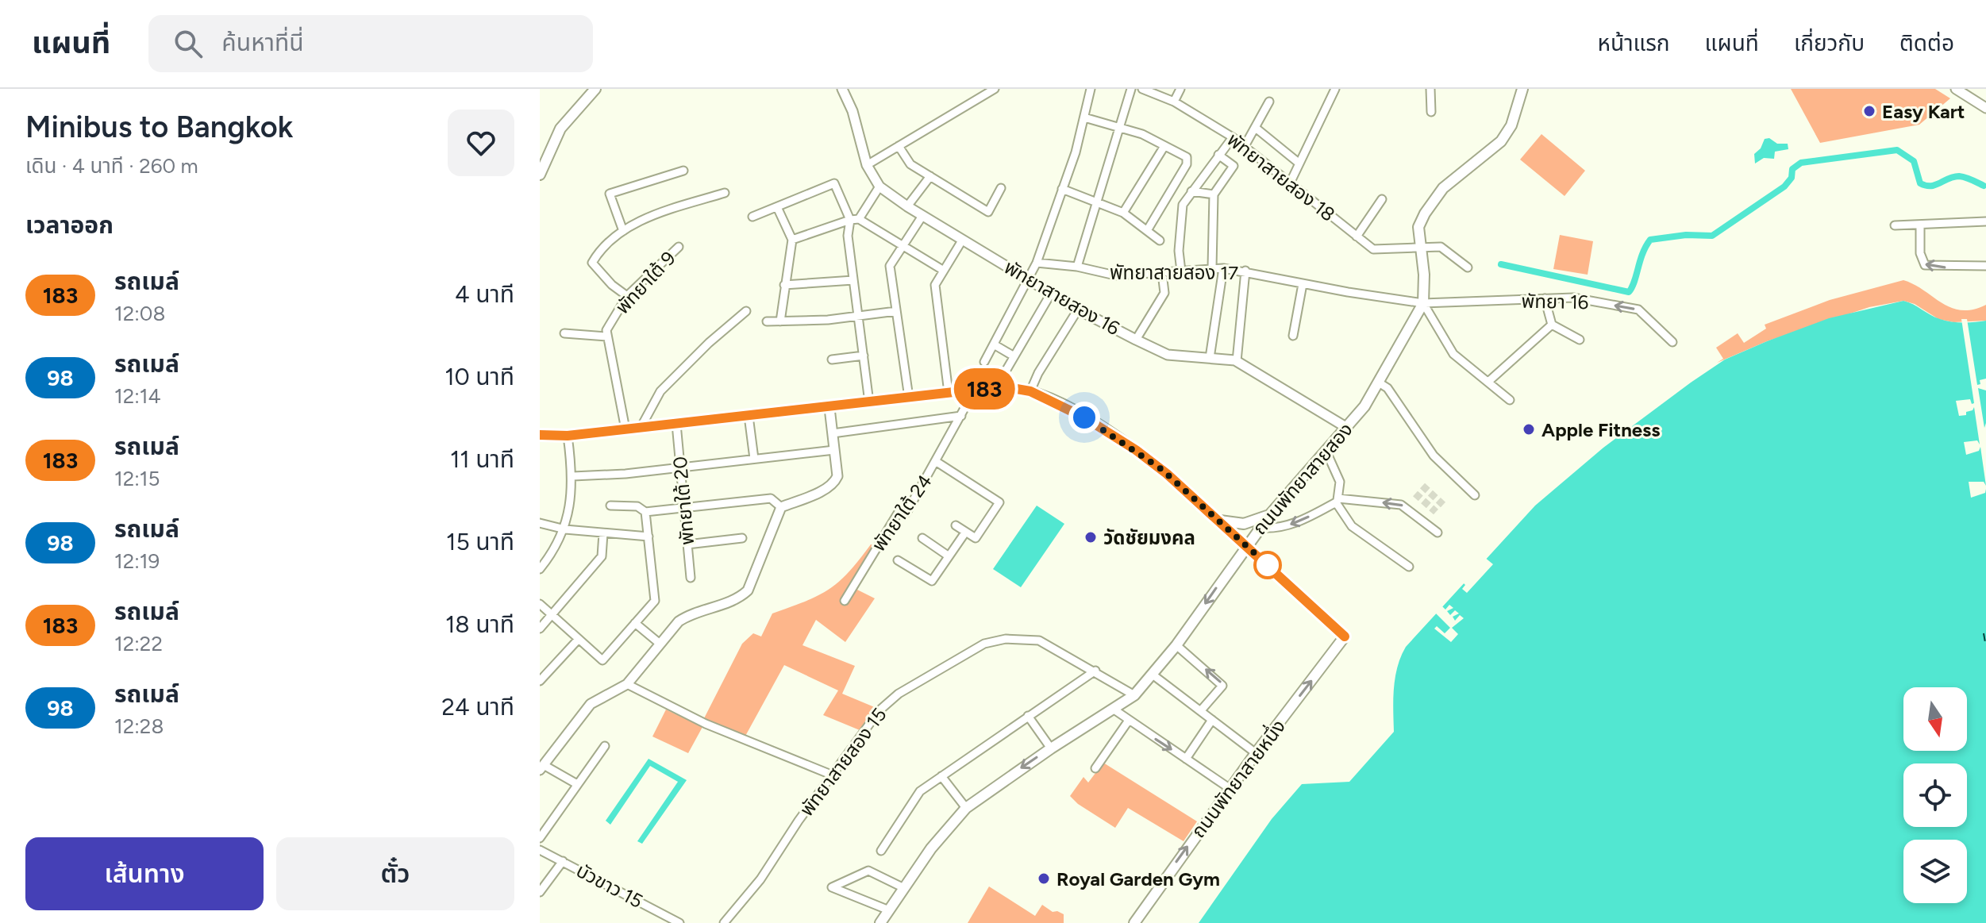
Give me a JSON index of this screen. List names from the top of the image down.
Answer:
{
  "streets": {
    "main road": ["ถนนพัทยาสายสอง", "ถนนพัทยาสายหนึ่ง"],
    "street": [
      "พัทยาสายสอง 18",
      "พัทยาสายสอง 17",
      "พัทยาใต้ 9",
      "พัทยาสายสอง 16",
      "พัทยา 16",
      "พัทยาใต้ 20",
      "พัทยาใต้ 24",
      "พัทยาสายสอง 15",
      "บัวขาว 15"
    ]
  },
  "crossings": [
    ["พัทยาสายสอง 17", "พัทยา 16"],
    ["พัทยาสายสอง 17", "ถนนพัทยาสายสอง"],
    ["พัทยาสายสอง 16", "ถนนพัทยาสายสอง"],
    ["พัทยา 16", "ถนนพัทยาสายสอง"],
    ["ถนนพัทยาสายสอง", "พัทยาสายสอง 15"],
    ["ถนนพัทยาสายสอง", "ถนนพัทยาสายหนึ่ง"]
  ],
  "one_way": ["พัทยา 16"],
  "places": [
    "Easy Kart",
    "Apple Fitness",
    "วัดชัยมงคล",
    "Royal Garden Gym"
  ],
  "lines": ["bus line 183"],
  "north": "bottom",
  "page": {
    "header": "แผนที่",
    "search": "ค้นหาที่นี่",
    "nav": [
      "หน้าแรก",
      "แผนที่",
      "เกี่ยวกับ",
      "ติดต่อ"
    ],
    "heading": [
      ["Minibus to Bangkok", "เดิน · 4 นาที · 260 m"],
      "เวลาออก"
    ],
    "on_map": "183",
    "list": [
      {
        "mark": "183",
        "name": "รถเมล์",
        "note": "12:08",
        "value": "4 นาที"
      },
      {
        "mark": "98",
        "name": "รถเมล์",
        "note": "12:14",
        "value": "10 นาที"
      },
      {
        "mark": "183",
        "name": "รถเมล์",
        "note": "12:15",
        "value": "11 นาที"
      },
      {
        "mark": "98",
        "name": "รถเมล์",
        "note": "12:19",
        "value": "15 นาที"
      },
      {
        "mark": "183",
        "name": "รถเมล์",
        "note": "12:22",
        "value": "18 นาที"
      },
      {
        "mark": "98",
        "name": "รถเมล์",
        "note": "12:28",
        "value": "24 นาที"
      }
    ],
    "buttons": ["เส้นทาง", "ตั๋ว"]
  }
}
